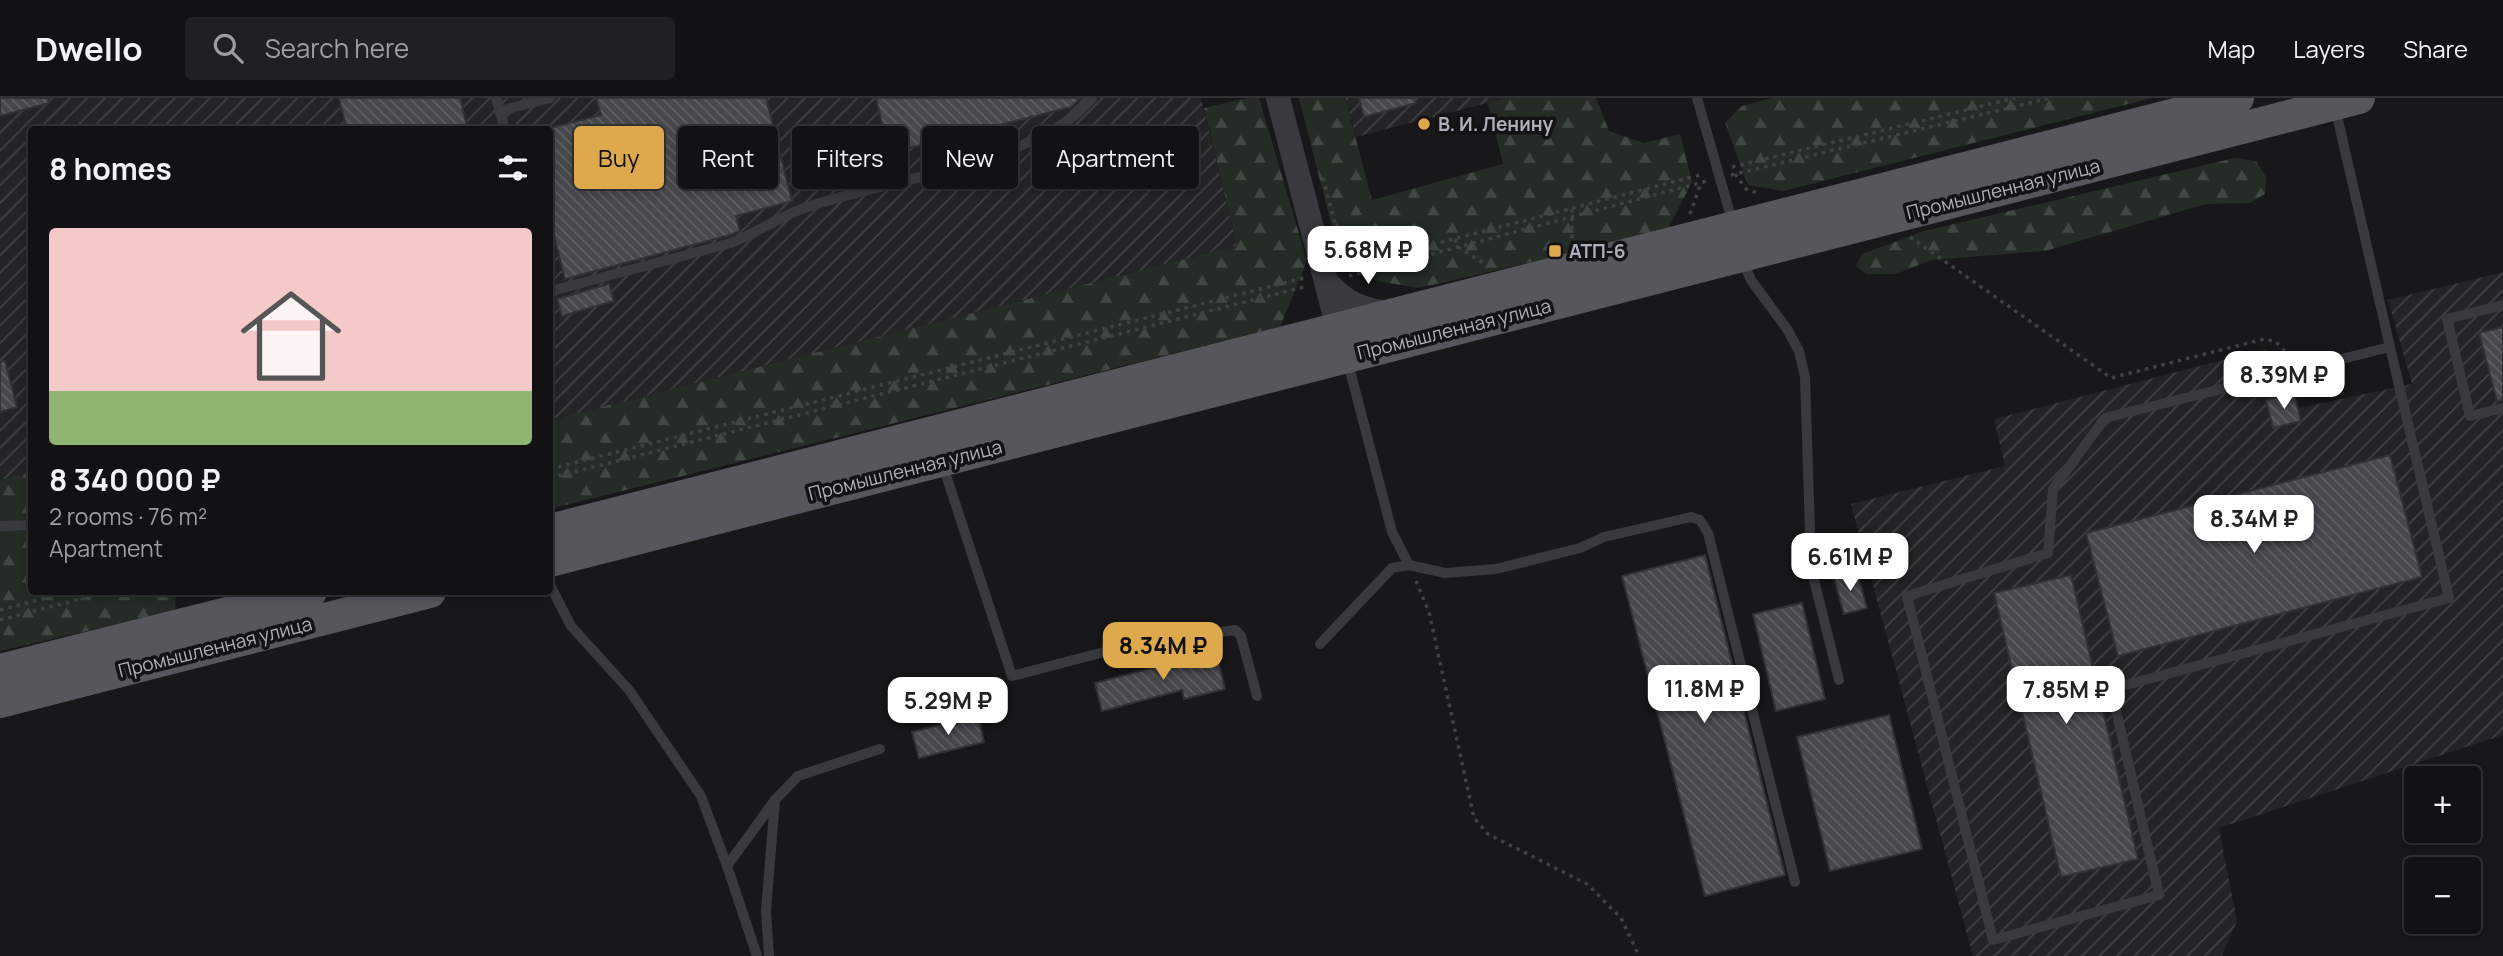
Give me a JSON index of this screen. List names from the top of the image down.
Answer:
{
  "streets": {
    "main road": ["Промышленная улица"]
  },
  "places": {
    "other": ["В. И. Ленину"],
    "transit": ["АТП-6"]
  },
  "page": {
    "header": "Dwello",
    "search": "Search here",
    "nav": ["Map", "Layers", "Share"],
    "chip": [
      "Buy",
      "Rent",
      "Filters",
      "New",
      "Apartment"
    ],
    "heading": "8 homes",
    "list": [
      {
        "name": "8 340 000 ₽",
        "note": "2 rooms · 76 m² · Apartment"
      }
    ],
    "price": [
      "5.68M ₽",
      "8.39M ₽",
      "8.34M ₽",
      "6.61M ₽",
      "8.34M ₽",
      "11.8M ₽",
      "7.85M ₽",
      "5.29M ₽"
    ],
    "map_buttons": ["+", "−"]
  }
}
